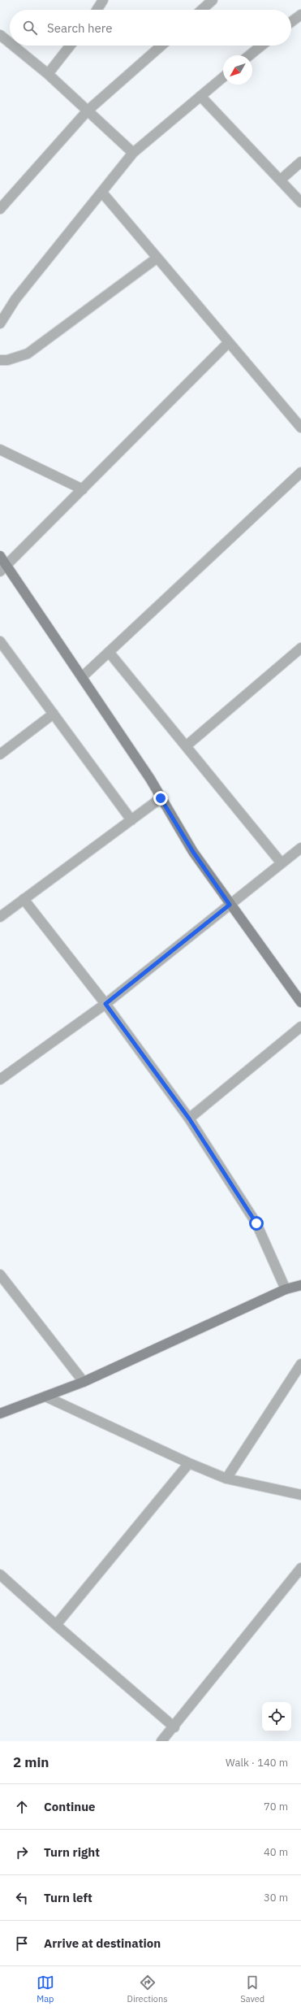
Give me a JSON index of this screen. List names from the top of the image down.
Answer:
{
  "north": "bottom left",
  "page": {
    "search": "Search here",
    "heading": ["2 min", "Walk · 140 m"],
    "list": [
      ["Continue", "70 m"],
      ["Turn right", "40 m"],
      ["Turn left", "30 m"],
      "Arrive at destination"
    ],
    "nav": ["Map", "Directions", "Saved"]
  }
}
